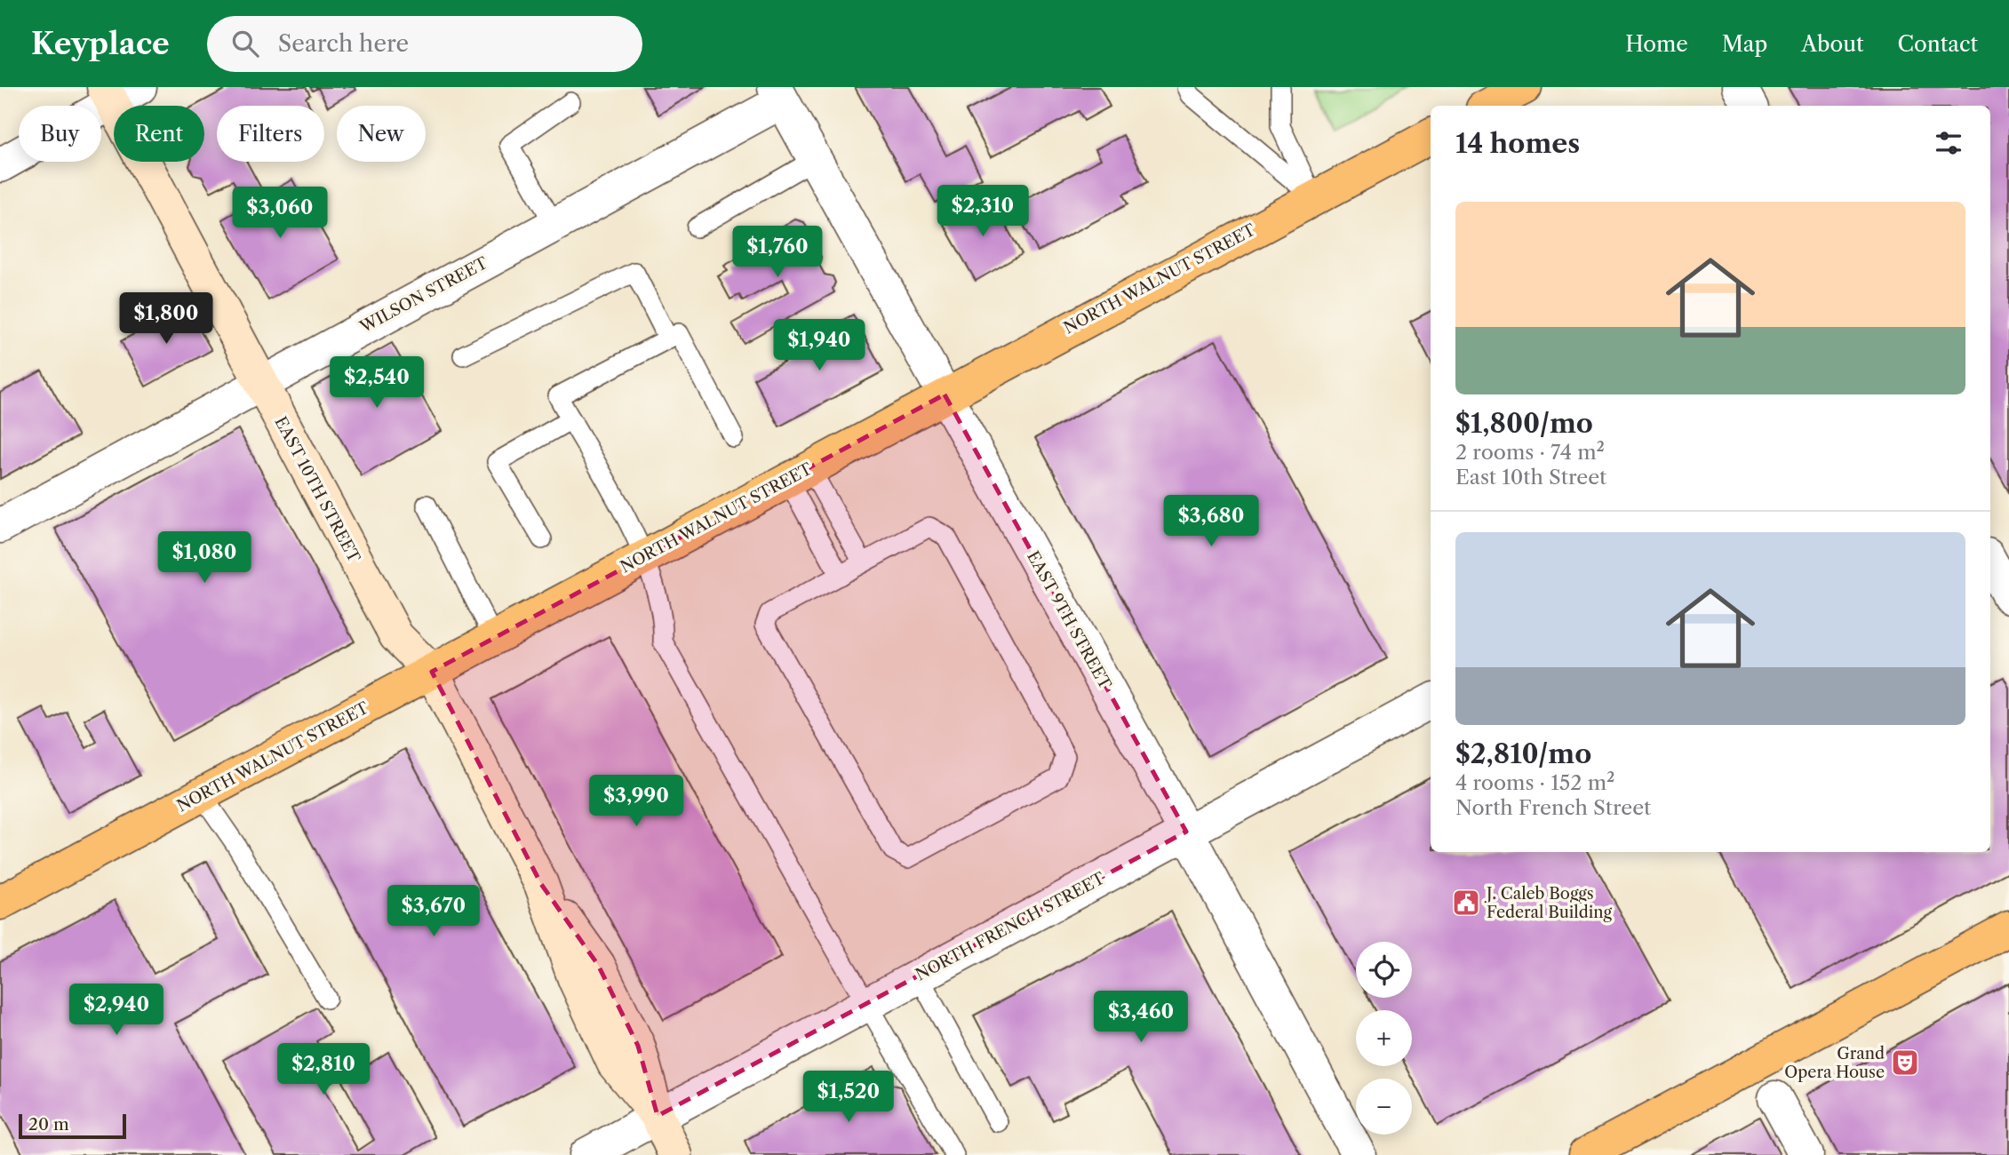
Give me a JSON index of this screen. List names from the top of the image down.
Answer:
{
  "streets": {
    "main road": ["NORTH WALNUT STREET"],
    "street": [
      "WILSON STREET",
      "EAST 10TH STREET",
      "EAST 9TH STREET",
      "NORTH FRENCH STREET"
    ]
  },
  "crossings": [
    ["NORTH WALNUT STREET", "EAST 10TH STREET"],
    ["NORTH WALNUT STREET", "EAST 9TH STREET"],
    ["WILSON STREET", "EAST 10TH STREET"],
    ["WILSON STREET", "EAST 9TH STREET"],
    ["EAST 10TH STREET", "NORTH FRENCH STREET"],
    ["EAST 9TH STREET", "NORTH FRENCH STREET"]
  ],
  "places": {
    "public building": ["J. Caleb Boggs Federal Building"],
    "theatre": ["Grand Opera House"]
  },
  "scale_bar": "20 m",
  "page": {
    "header": "Keyplace",
    "search": "Search here",
    "nav": [
      "Home",
      "Map",
      "About",
      "Contact"
    ],
    "chip": [
      "Buy",
      "Rent",
      "Filters",
      "New"
    ],
    "heading": "14 homes",
    "list": [
      {
        "name": "$1,800/mo",
        "note": "2 rooms · 74 m² · East 10th Street"
      },
      {
        "name": "$2,810/mo",
        "note": "4 rooms · 152 m² · North French Street"
      }
    ],
    "price": [
      "$2,310",
      "$3,060",
      "$1,760",
      "$1,800",
      "$1,940",
      "$2,540",
      "$3,680",
      "$1,080",
      "$3,990",
      "$3,670",
      "$2,940",
      "$3,460",
      "$2,810",
      "$1,520"
    ],
    "map_buttons": ["+", "−"],
    "scale": "20 m"
  }
}
